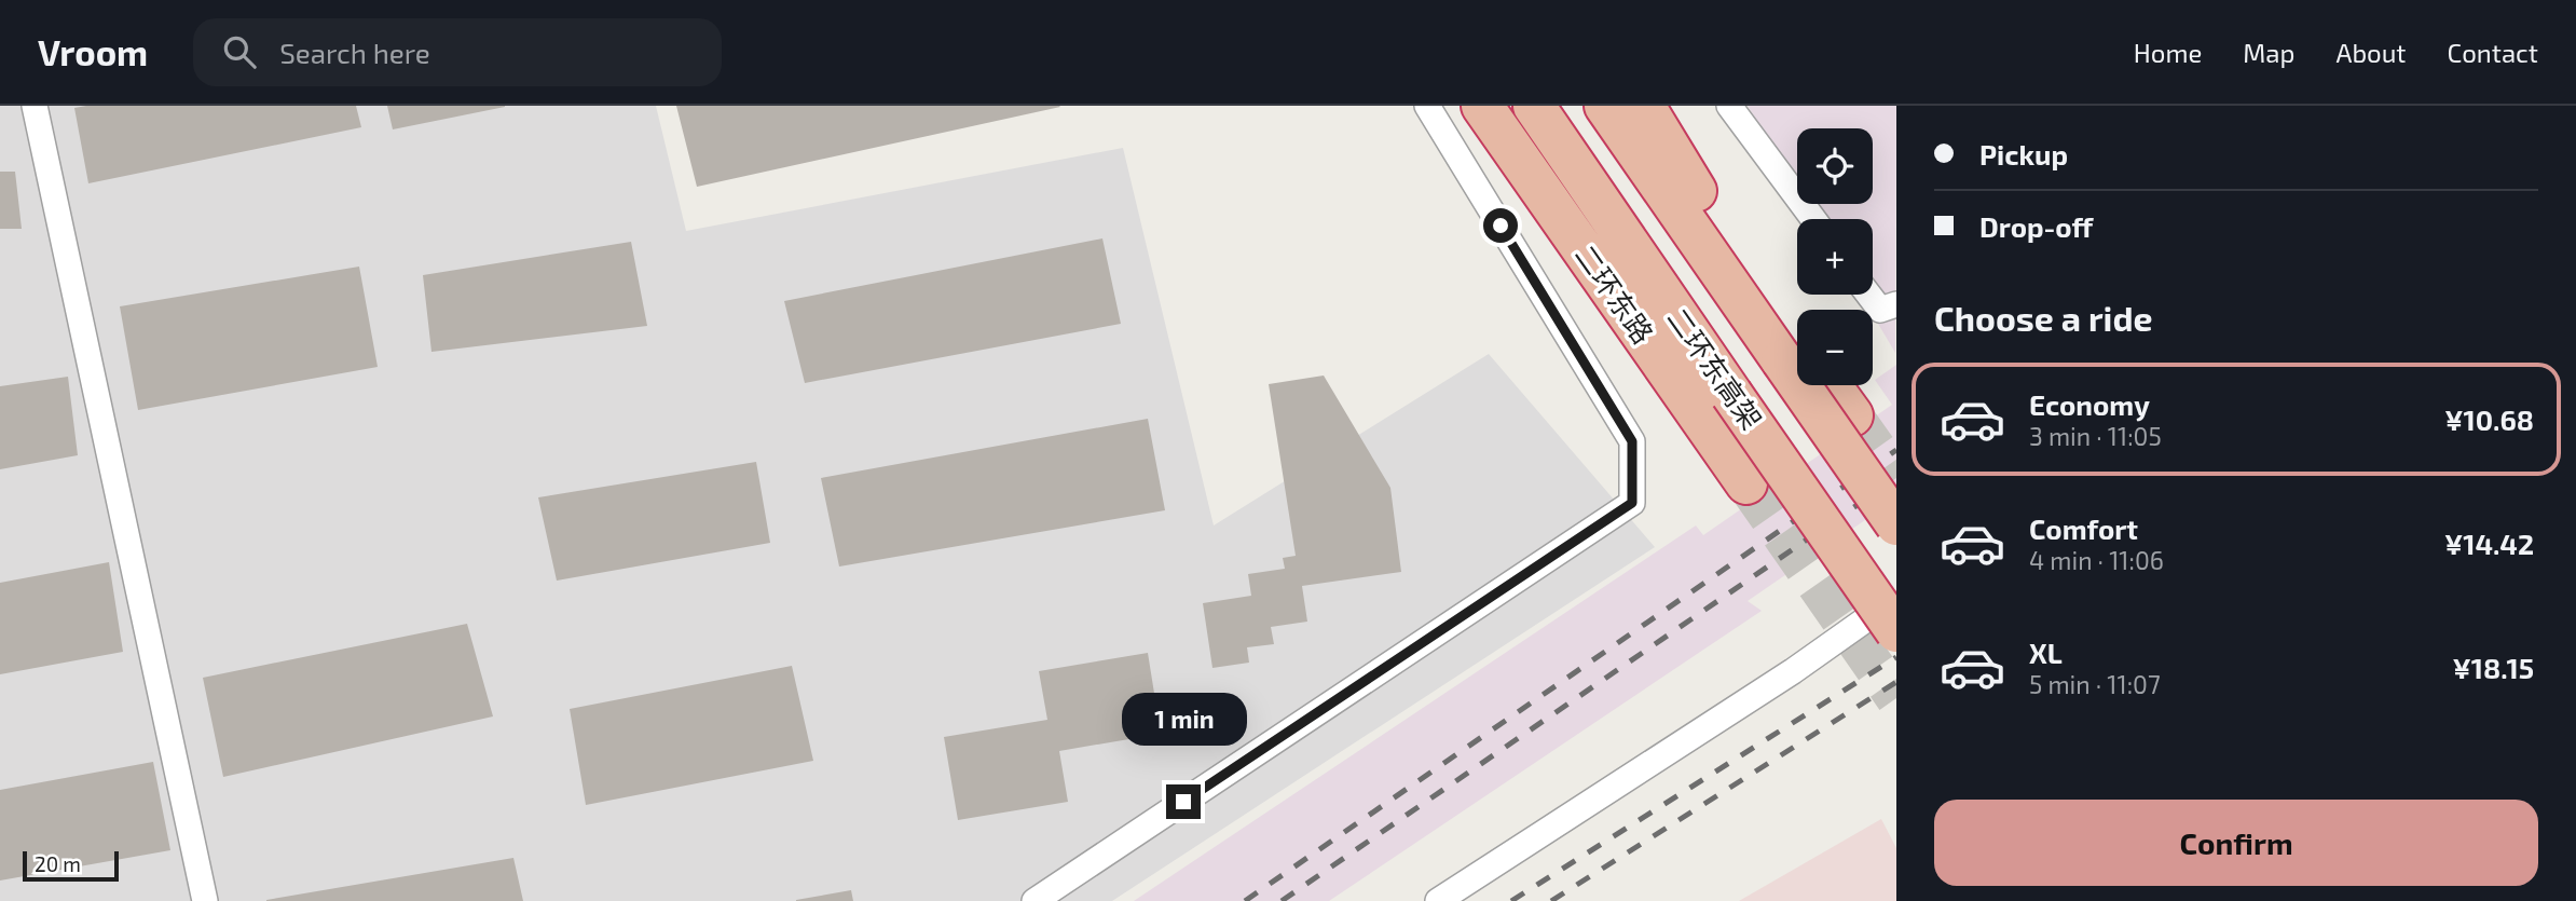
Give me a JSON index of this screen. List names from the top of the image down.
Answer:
{
  "streets": {
    "highway": ["二环东路", "二环东高架"]
  },
  "scale_bar": "20 m",
  "page": {
    "header": "Vroom",
    "search": "Search here",
    "nav": [
      "Home",
      "Map",
      "About",
      "Contact"
    ],
    "banner": ["Pickup", "Drop-off"],
    "map_buttons": ["+", "−"],
    "heading": "Choose a ride",
    "list": [
      {
        "name": "Economy",
        "note": "3 min · 11:05",
        "value": "¥10.68"
      },
      {
        "name": "Comfort",
        "note": "4 min · 11:06",
        "value": "¥14.42"
      },
      {
        "name": "XL",
        "note": "5 min · 11:07",
        "value": "¥18.15"
      }
    ],
    "bubble": "1 min",
    "buttons": "Confirm",
    "scale": "20 m"
  }
}
